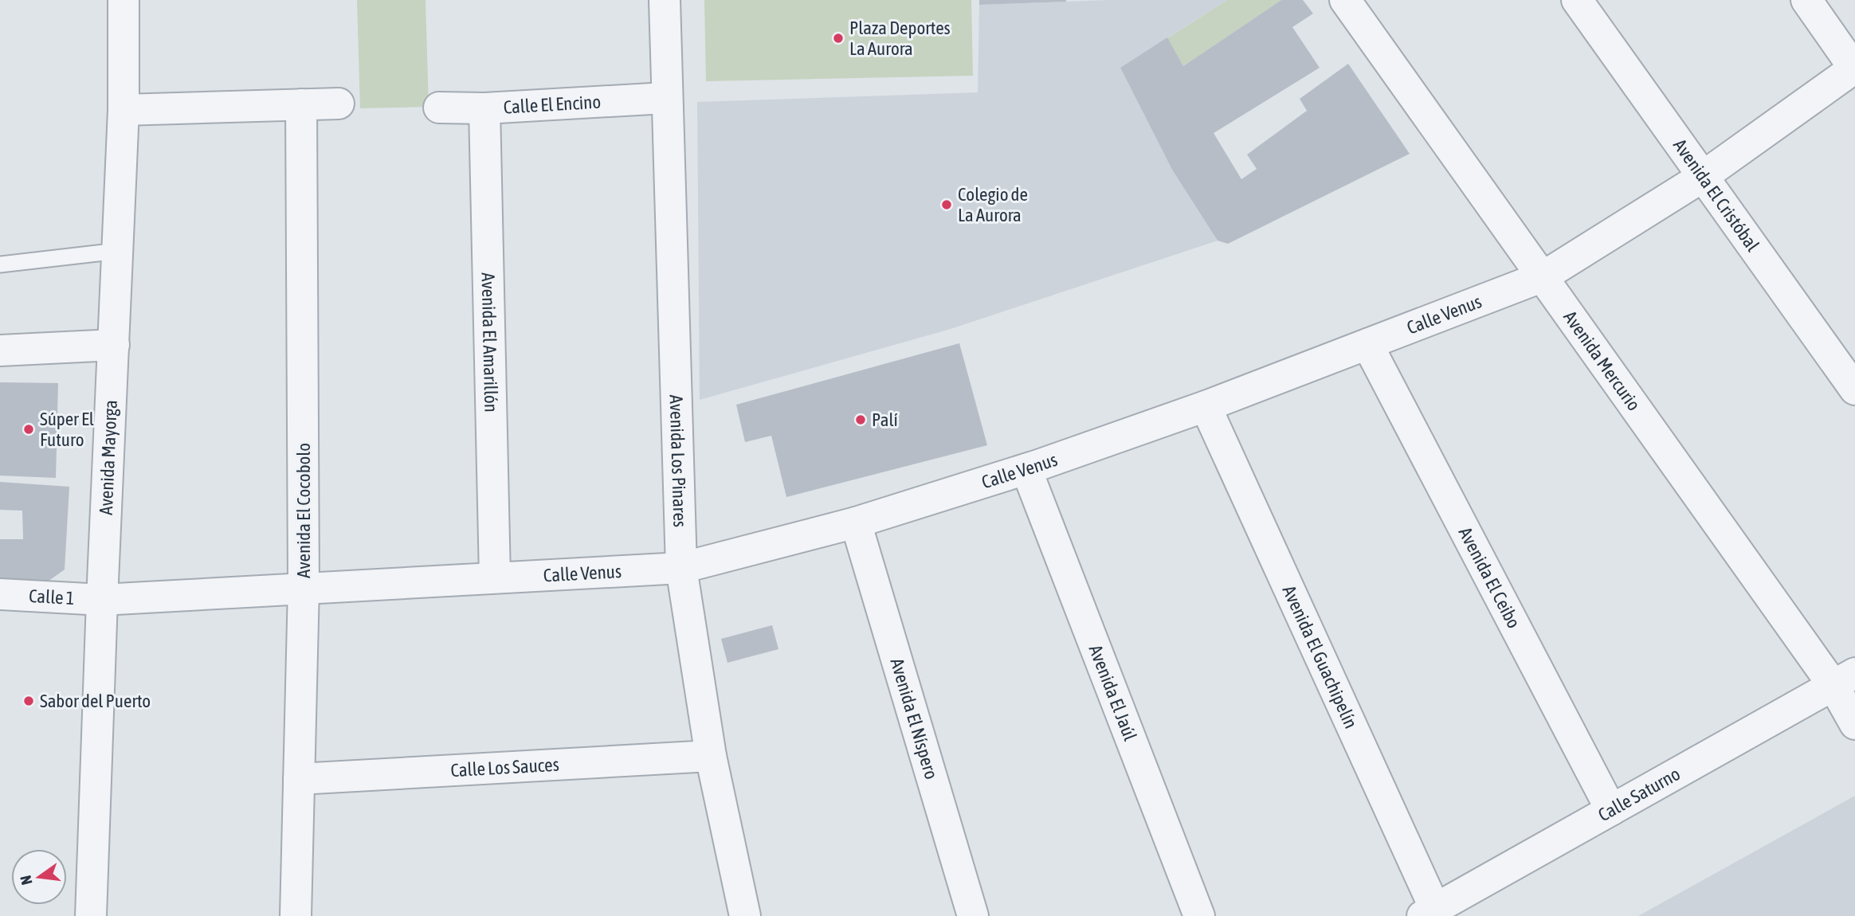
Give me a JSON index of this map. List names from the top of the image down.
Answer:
{
  "streets": {
    "street": [
      "Calle El Encino",
      "Avenida El Cristóbal",
      "Calle Venus",
      "Avenida El Amarillón",
      "Avenida Mercurio",
      "Avenida Mayorga",
      "Avenida Los Pinares",
      "Avenida El Cocobolo",
      "Avenida El Ceibo",
      "Calle 1",
      "Avenida El Guachipelín",
      "Avenida El Jaúl",
      "Avenida El Níspero",
      "Calle Los Sauces",
      "Calle Saturno"
    ]
  },
  "crossings": [
    ["Calle El Encino", "Avenida El Amarillón"],
    ["Calle El Encino", "Avenida Los Pinares"],
    ["Avenida El Cristóbal", "Calle Venus"],
    ["Calle Venus", "Avenida El Amarillón"],
    ["Calle Venus", "Avenida Mercurio"],
    ["Calle Venus", "Avenida Mayorga"],
    ["Calle Venus", "Avenida Los Pinares"],
    ["Calle Venus", "Avenida El Cocobolo"],
    ["Calle Venus", "Avenida El Ceibo"],
    ["Calle Venus", "Calle 1"],
    ["Calle Venus", "Avenida El Guachipelín"],
    ["Calle Venus", "Avenida El Jaúl"],
    ["Calle Venus", "Avenida El Níspero"],
    ["Avenida Mercurio", "Calle Saturno"],
    ["Avenida Mayorga", "Calle 1"],
    ["Avenida Los Pinares", "Calle Los Sauces"],
    ["Avenida El Cocobolo", "Calle Los Sauces"],
    ["Avenida El Ceibo", "Calle Saturno"],
    ["Avenida El Guachipelín", "Calle Saturno"]
  ],
  "places": [
    "Plaza Deportes La Aurora",
    "Colegio de La Aurora",
    "Palí",
    "Súper El Futuro",
    "Sabor del Puerto"
  ],
  "north": "left"
}
